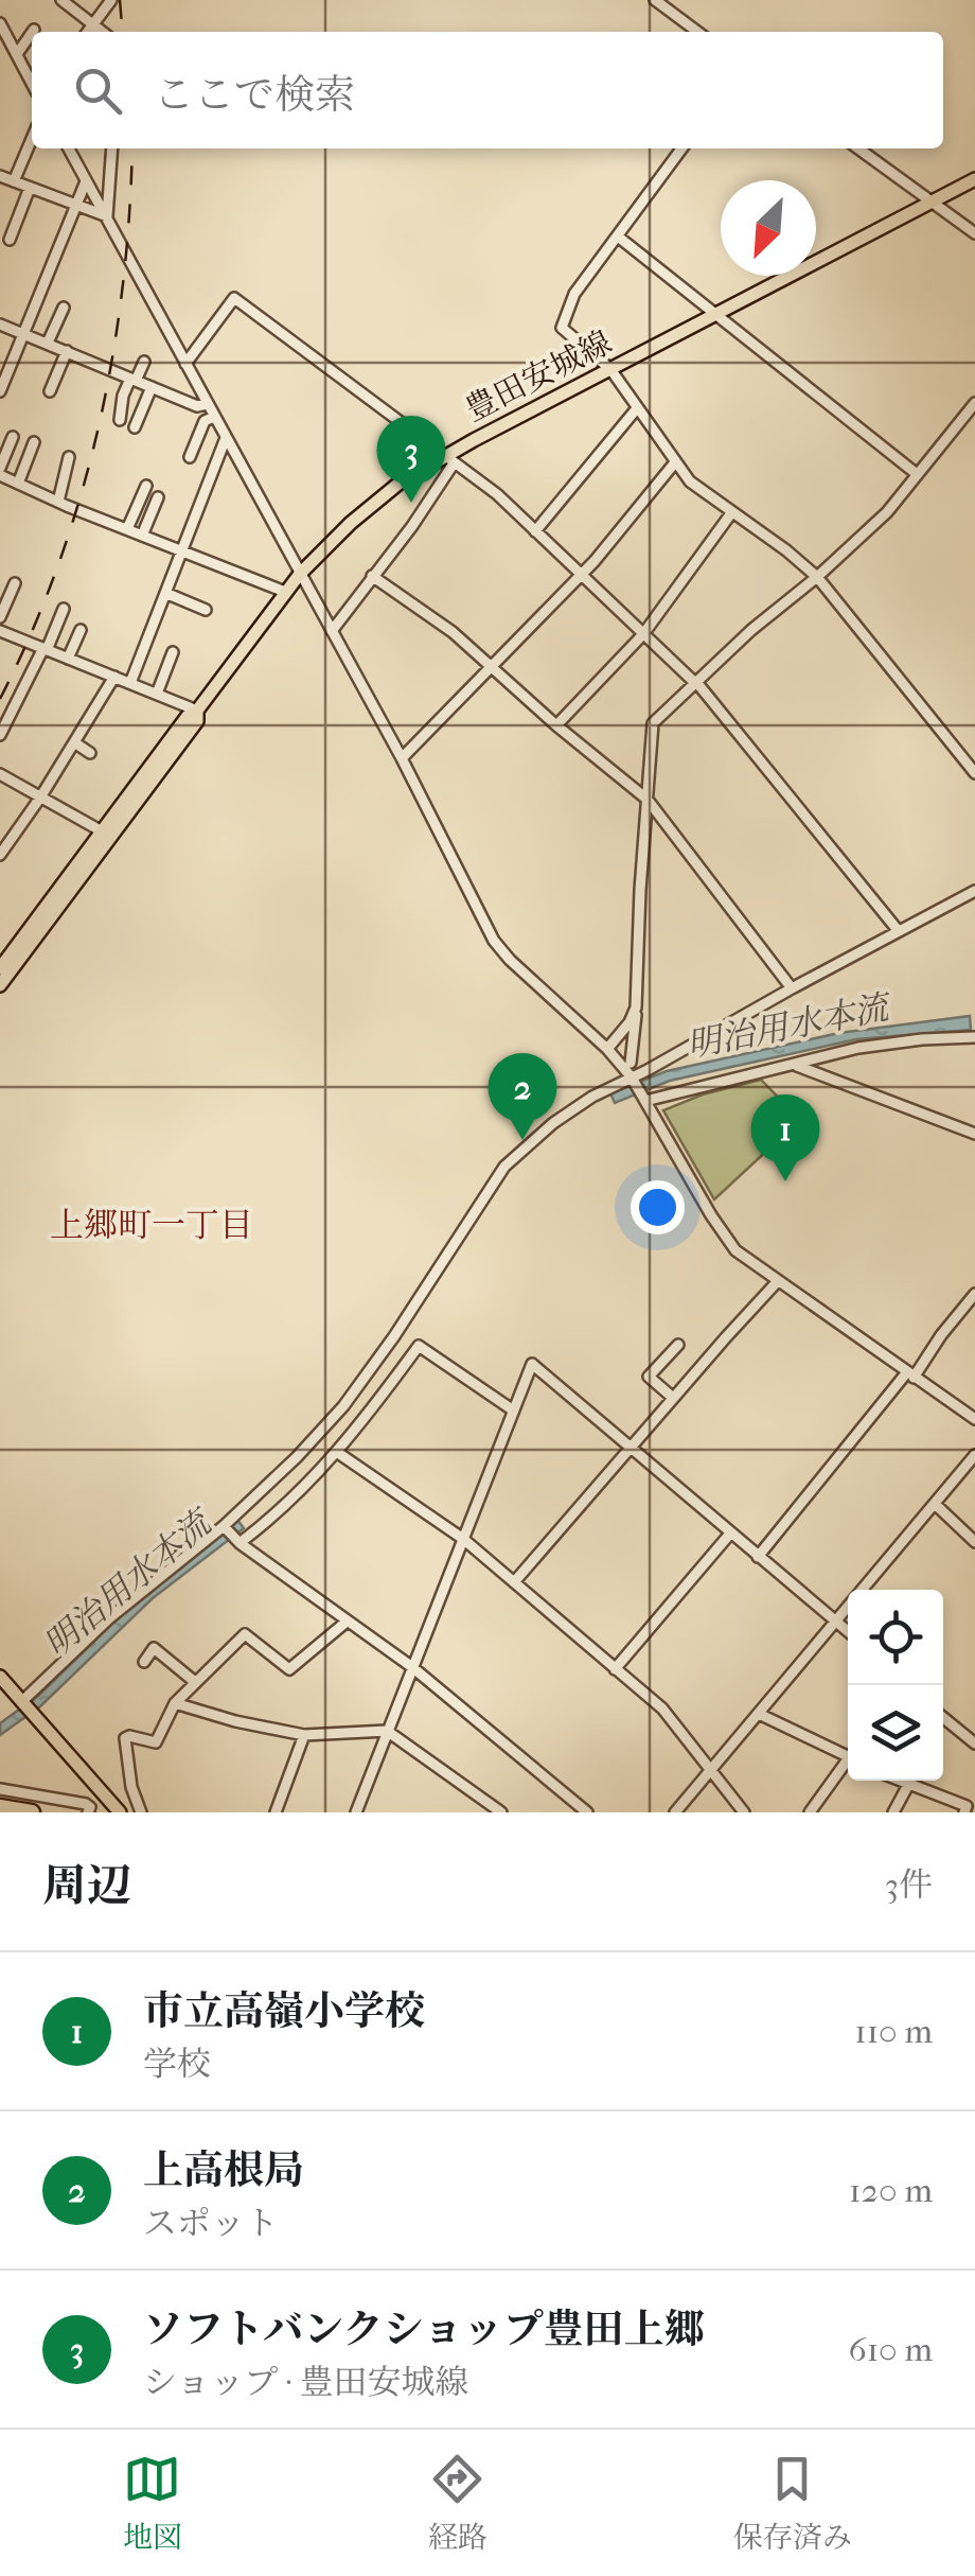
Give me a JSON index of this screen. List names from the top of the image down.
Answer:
{
  "streets": {
    "main road": ["豊田安城線"]
  },
  "districts": ["上郷町一丁目"],
  "water": ["明治用水本流"],
  "north": "bottom left",
  "page": {
    "search": "ここで検索",
    "pins": ["3", "2", "1"],
    "heading": ["周辺", "3件"],
    "list": [
      {
        "mark": "1",
        "name": "市立高嶺小学校",
        "note": "学校",
        "value": "110 m"
      },
      {
        "mark": "2",
        "name": "上高根局",
        "note": "スポット",
        "value": "120 m"
      },
      {
        "mark": "3",
        "name": "ソフトバンクショップ豊田上郷",
        "note": "ショップ · 豊田安城線",
        "value": "610 m"
      }
    ],
    "nav": ["地図", "経路", "保存済み"]
  }
}
